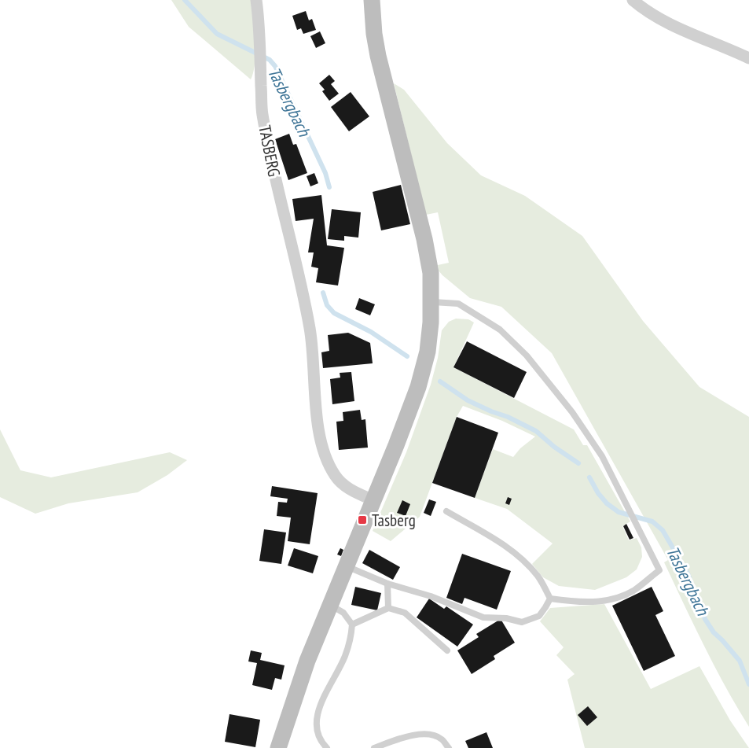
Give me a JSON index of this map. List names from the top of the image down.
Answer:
{
  "streets": {
    "street": ["TASBERG"]
  },
  "water": ["Tasbergbach"],
  "places": {
    "transit": ["Tasberg"]
  }
}
